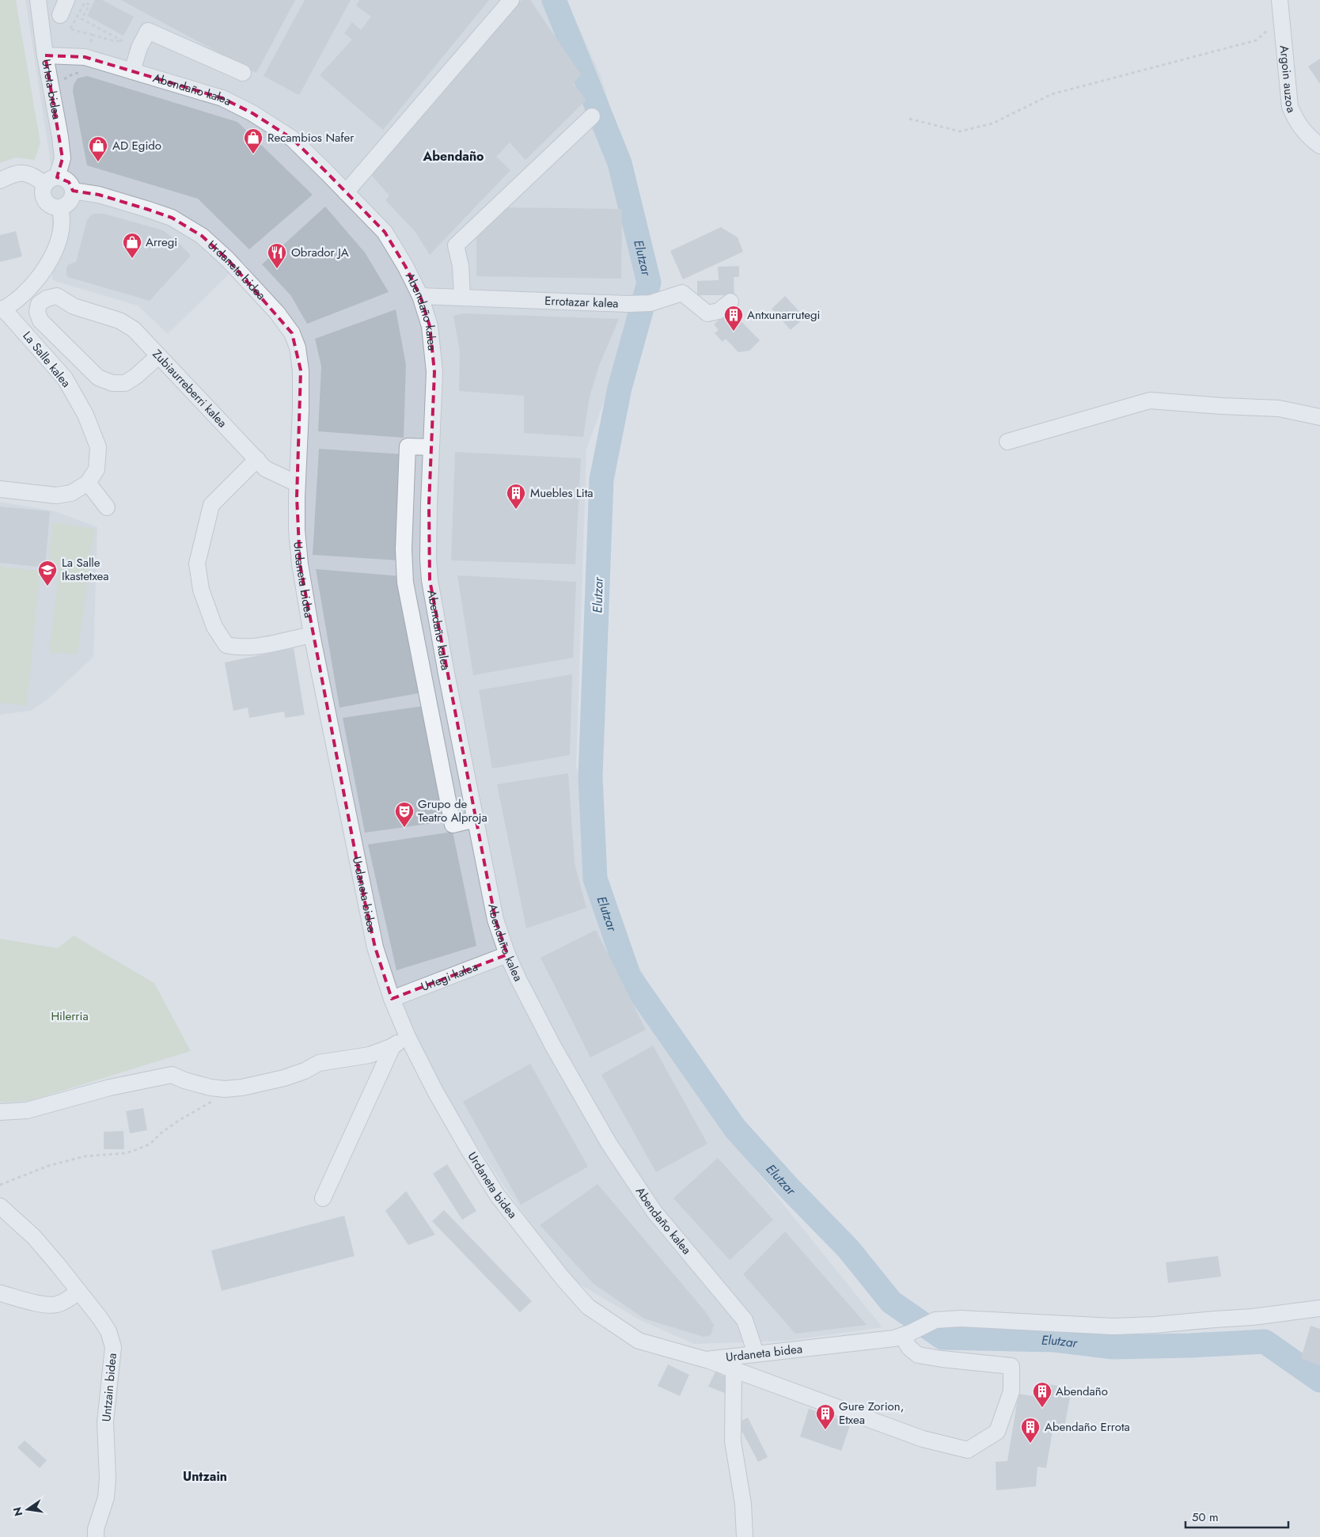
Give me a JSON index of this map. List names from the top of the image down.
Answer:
{
  "streets": {
    "street": [
      "Argoin auzoa",
      "Urteta bidea",
      "Abendaño kalea",
      "Urdaneta bidea",
      "Errotazar kalea",
      "La Salle kalea",
      "Zubiaurreberri kalea",
      "Urtegi kalea",
      "Untzain bidea"
    ]
  },
  "crossings": [
    ["Urteta bidea", "Abendaño kalea"],
    ["Urteta bidea", "Urdaneta bidea"],
    ["Abendaño kalea", "Urdaneta bidea"],
    ["Abendaño kalea", "Errotazar kalea"],
    ["Abendaño kalea", "Urtegi kalea"],
    ["Urdaneta bidea", "Zubiaurreberri kalea"],
    ["Urdaneta bidea", "Urtegi kalea"]
  ],
  "districts": ["Abendaño", "Untzain"],
  "water": ["Elutzar"],
  "parks": ["Hilerria"],
  "places": {
    "shop": ["Recambios Nafer", "AD Egido", "Arregi"],
    "restaurant": ["Obrador JA"],
    "building": [
      "Antxunarrutegi",
      "Muebles Lita",
      "Abendaño",
      "Gure Zorion, Etxea",
      "Abendaño Errota"
    ],
    "school or university": ["La Salle Ikastetxea"],
    "theatre": ["Grupo de Teatro Alproja"]
  },
  "scale_bar": "50 m",
  "north": "left"
}
